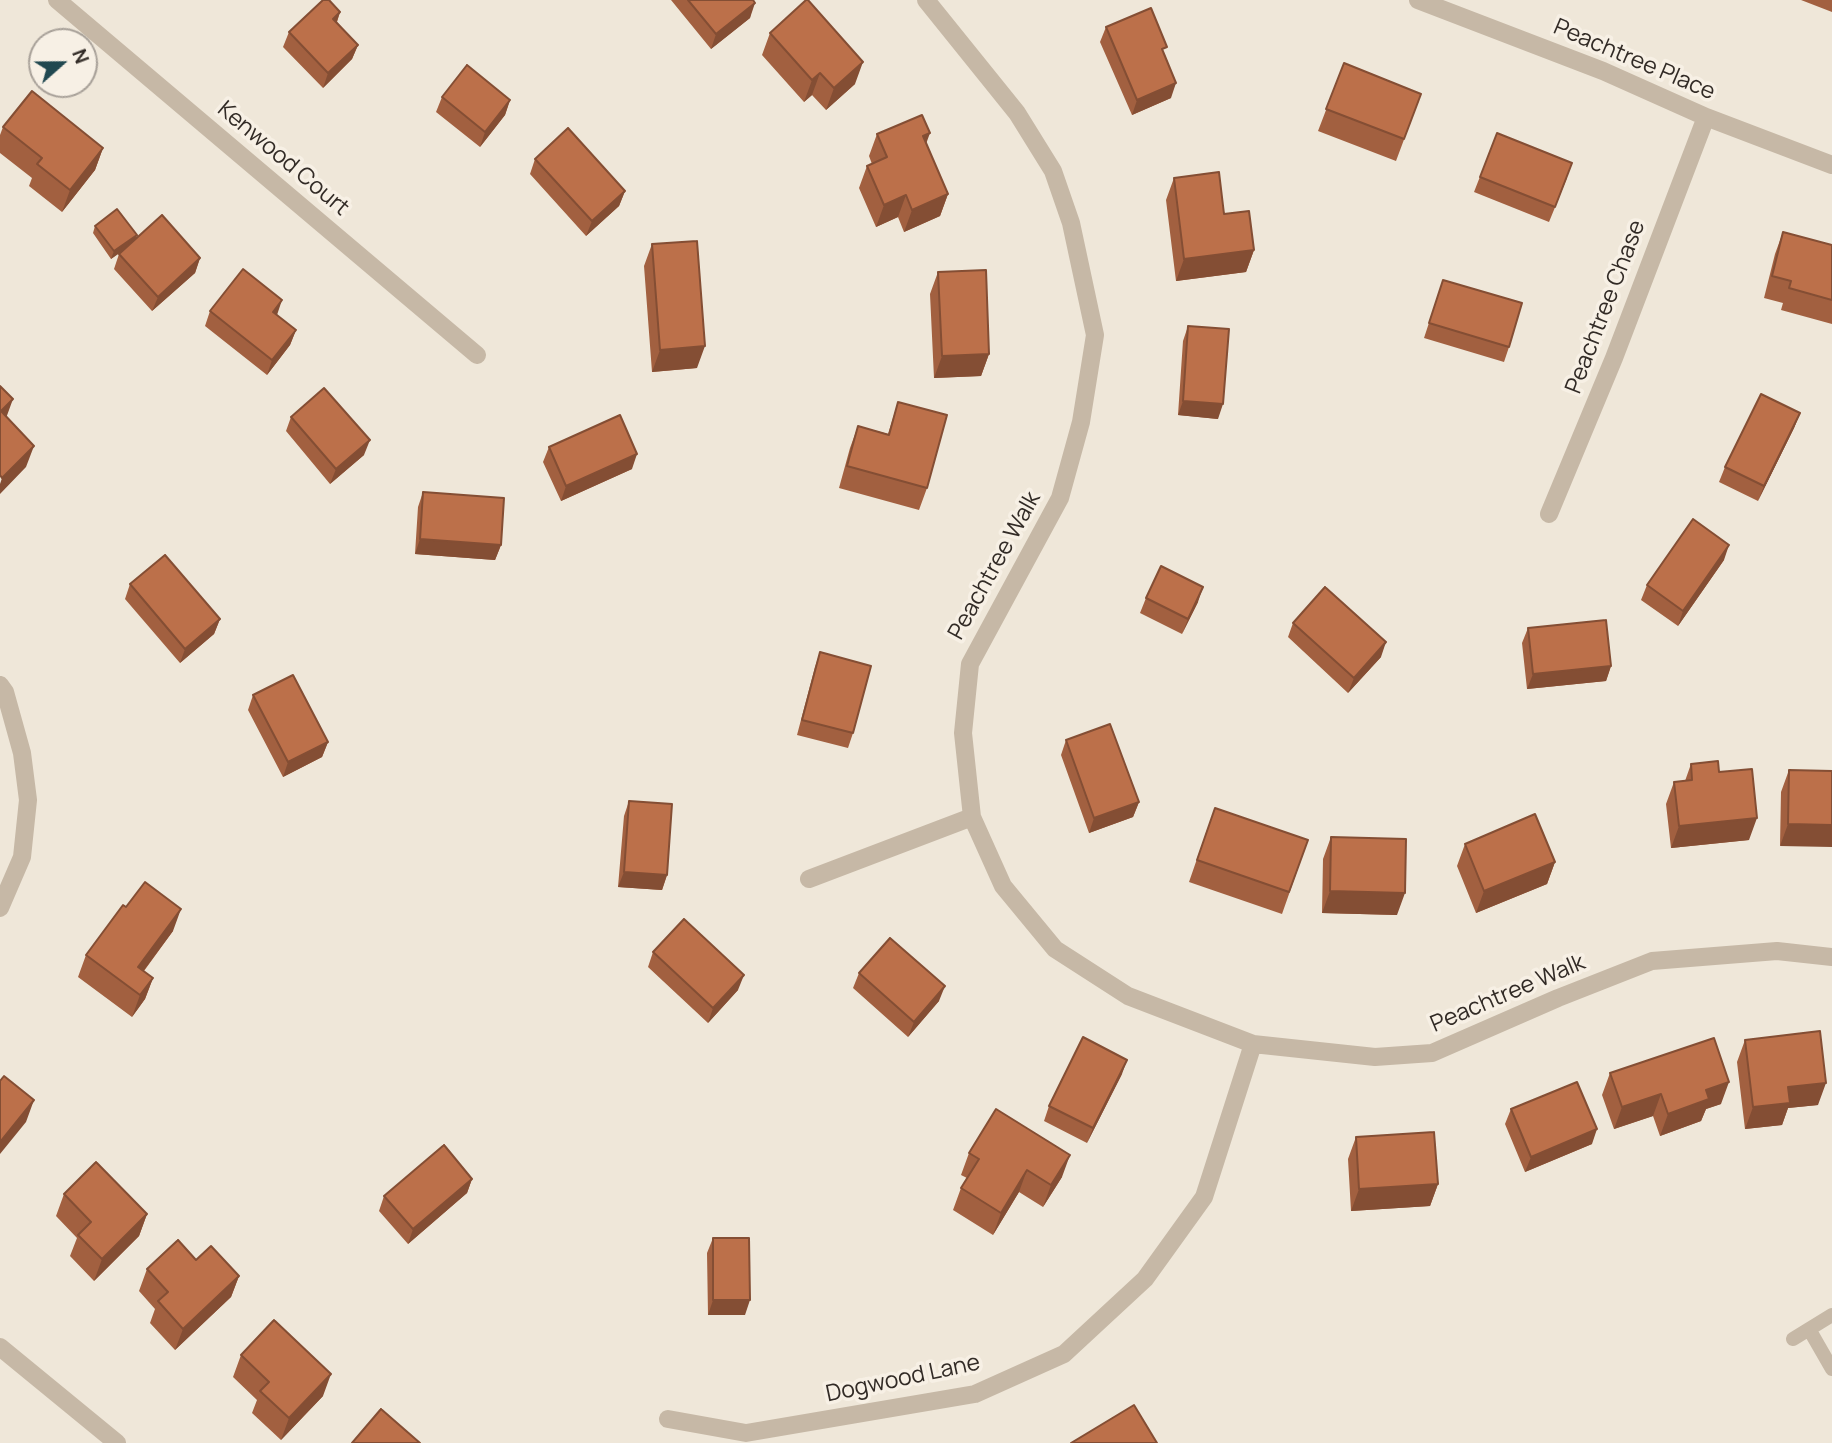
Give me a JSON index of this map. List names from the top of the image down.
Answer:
{
  "streets": {
    "street": [
      "Peachtree Place",
      "Kenwood Court",
      "Peachtree Chase",
      "Peachtree Walk",
      "Dogwood Lane"
    ]
  },
  "crossings": [
    ["Peachtree Place", "Peachtree Chase"],
    ["Peachtree Walk", "Dogwood Lane"]
  ],
  "north": "right"
}
